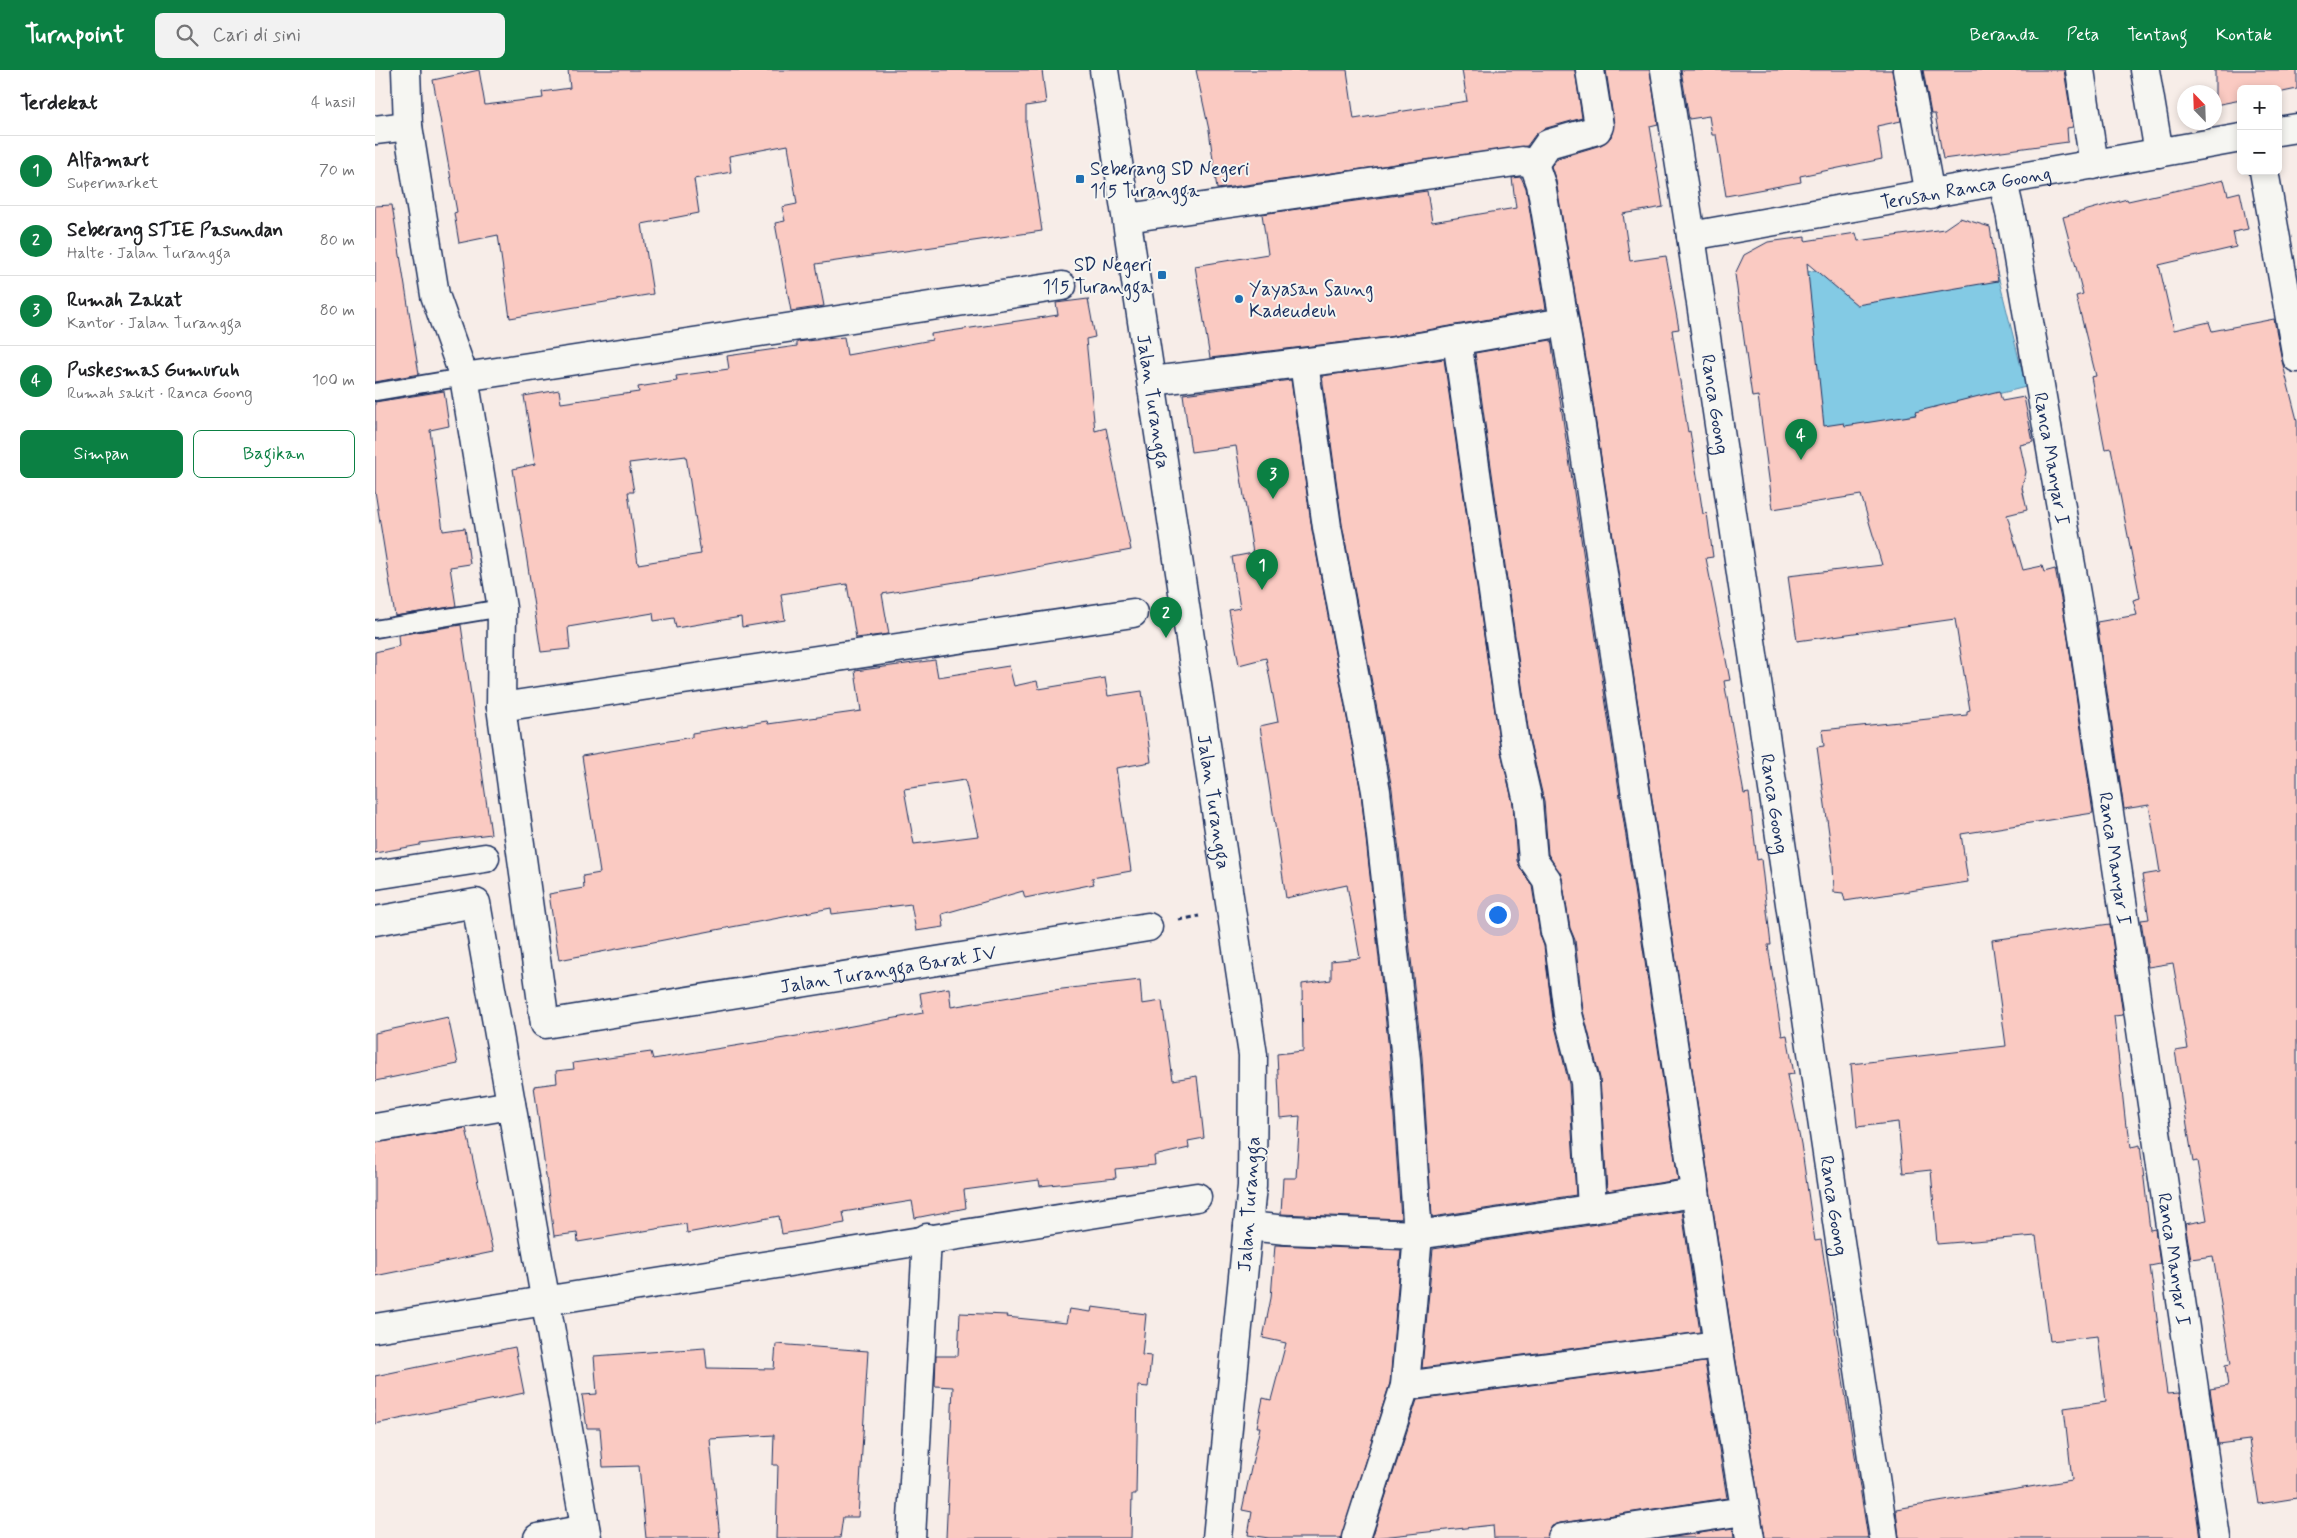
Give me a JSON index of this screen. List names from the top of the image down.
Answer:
{
  "streets": {
    "street": [
      "Terusan Ranca Goong",
      "Jalan Turangga",
      "Ranca Goong",
      "Ranca Manyar I",
      "Jalan Turangga Barat IV"
    ]
  },
  "crossings": [
    ["Terusan Ranca Goong", "Ranca Goong"],
    ["Terusan Ranca Goong", "Ranca Manyar I"]
  ],
  "places": {
    "transit": ["Seberang SD Negeri 115 Turangga", "SD Negeri 115 Turangga"],
    "other": ["Yayasan Saung Kadeudeuh"]
  },
  "north": "top left",
  "page": {
    "header": "Turnpoint",
    "search": "Cari di sini",
    "nav": [
      "Beranda",
      "Peta",
      "Tentang",
      "Kontak"
    ],
    "heading": ["Terdekat", "4 hasil"],
    "map_buttons": ["+", "−"],
    "list": [
      {
        "mark": "1",
        "name": "Alfamart",
        "note": "Supermarket",
        "value": "70 m"
      },
      {
        "mark": "2",
        "name": "Seberang STIE Pasundan",
        "note": "Halte · Jalan Turangga",
        "value": "80 m"
      },
      {
        "mark": "3",
        "name": "Rumah Zakat",
        "note": "Kantor · Jalan Turangga",
        "value": "80 m"
      },
      {
        "mark": "4",
        "name": "Puskesmas Gumuruh",
        "note": "Rumah sakit · Ranca Goong",
        "value": "100 m"
      }
    ],
    "buttons": ["Simpan", "Bagikan"],
    "pins": [
      "4",
      "3",
      "1",
      "2"
    ]
  }
}
